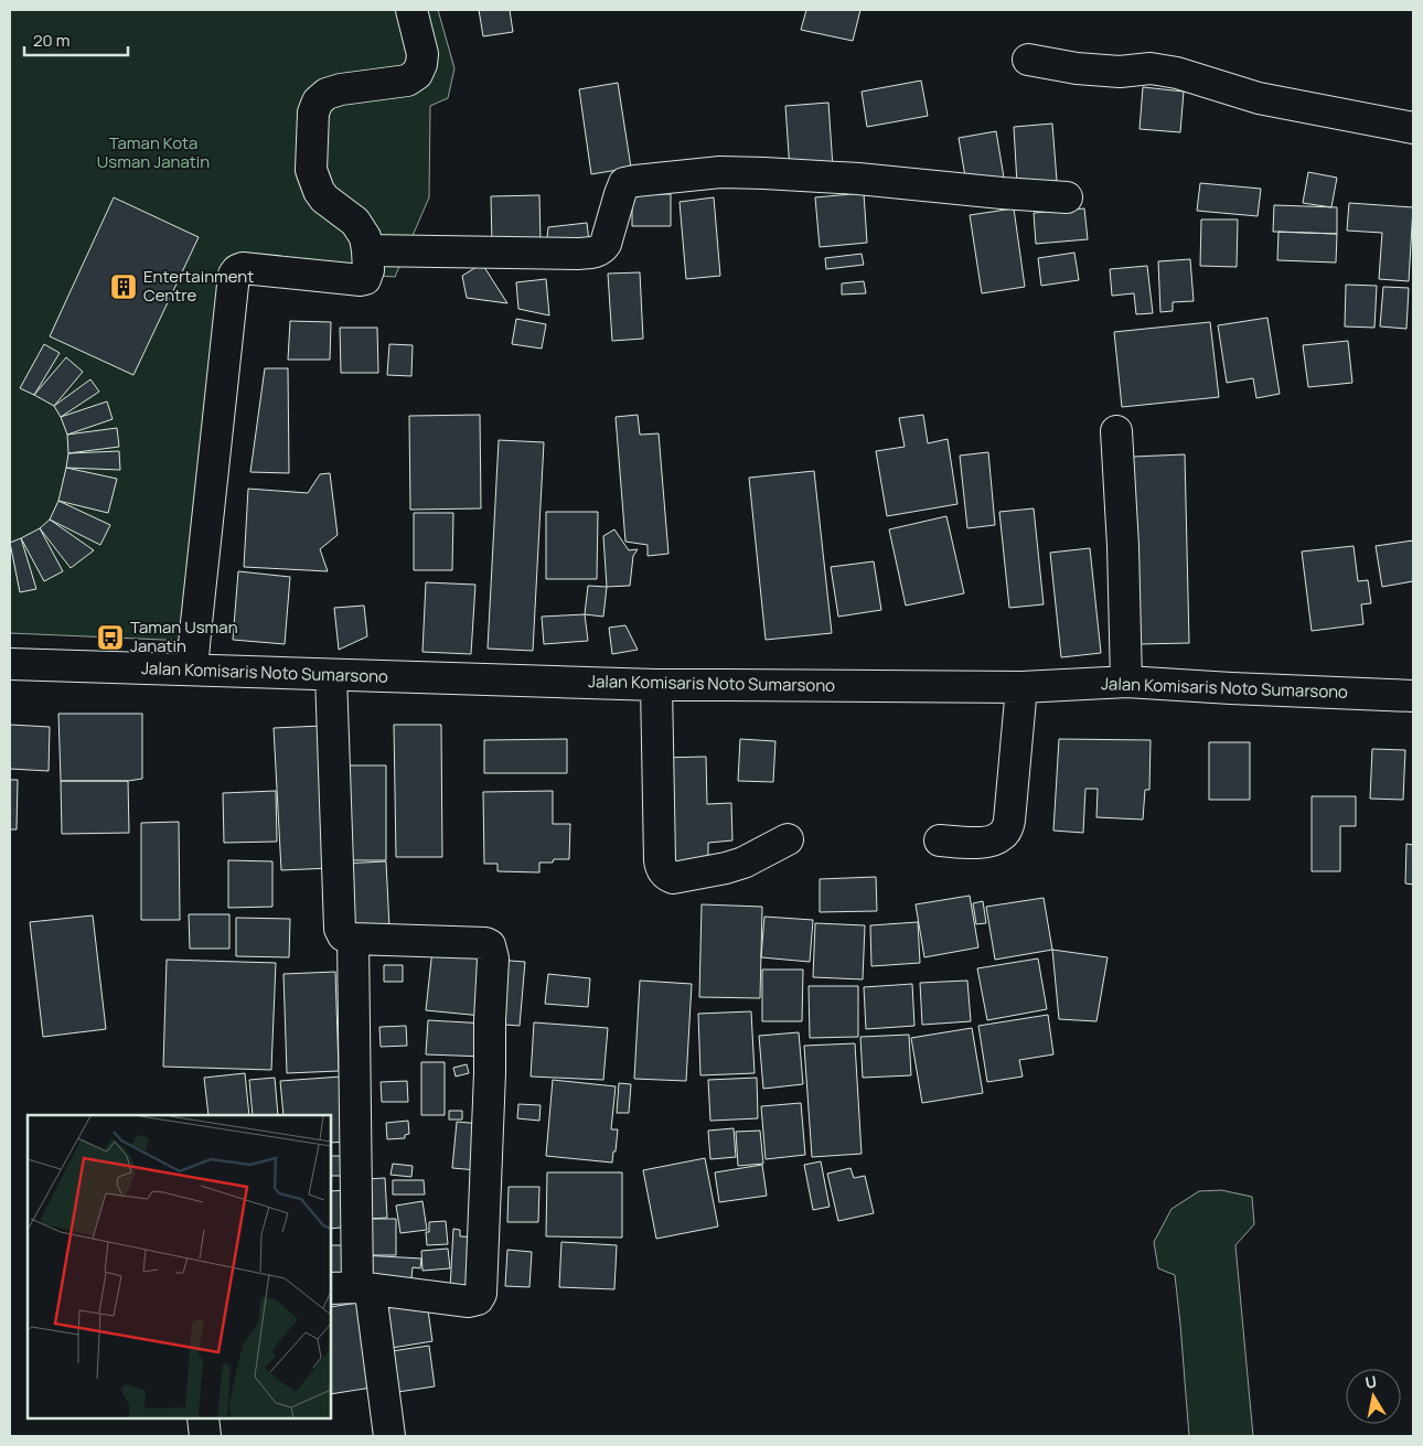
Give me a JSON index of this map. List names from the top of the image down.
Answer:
{
  "streets": {
    "street": ["Jalan Komisaris Noto Sumarsono"]
  },
  "parks": ["Taman Kota Usman Janatin"],
  "places": {
    "building": ["Entertainment Centre"],
    "bus stop": ["Taman Usman Janatin"]
  },
  "scale_bar": "20 m",
  "north": "top"
}
